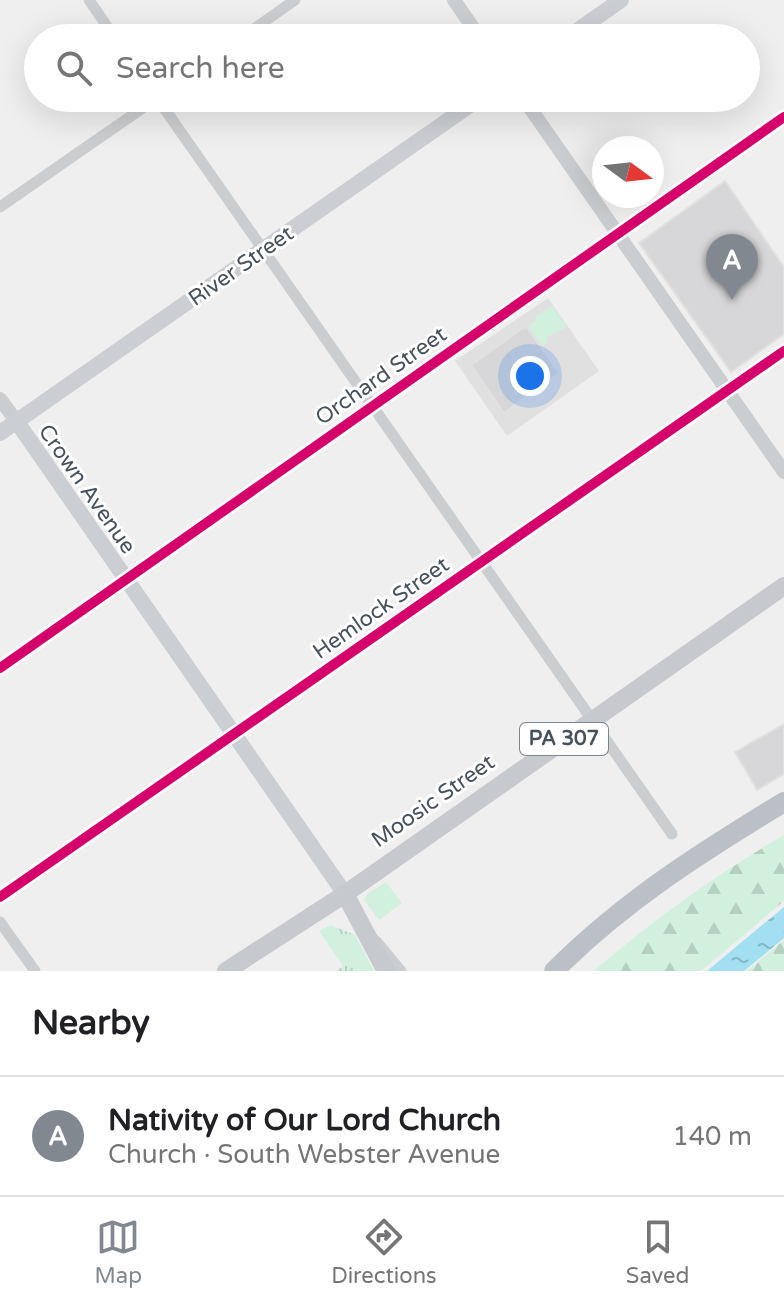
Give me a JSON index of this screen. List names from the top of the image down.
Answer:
{
  "streets": {
    "main road": [
      "River Street",
      "Crown Avenue",
      "PA 307",
      "Moosic Street"
    ],
    "street": ["Orchard Street", "Hemlock Street"]
  },
  "crossings": [
    ["River Street", "Crown Avenue"],
    ["Orchard Street", "Crown Avenue"],
    ["Crown Avenue", "Hemlock Street"],
    ["Crown Avenue", "Moosic Street"]
  ],
  "north": "right",
  "page": {
    "search": "Search here",
    "pins": "A",
    "heading": "Nearby",
    "list": [
      {
        "mark": "A",
        "name": "Nativity of Our Lord Church",
        "note": "Church · South Webster Avenue",
        "value": "140 m"
      }
    ],
    "nav": ["Map", "Directions", "Saved"]
  }
}
